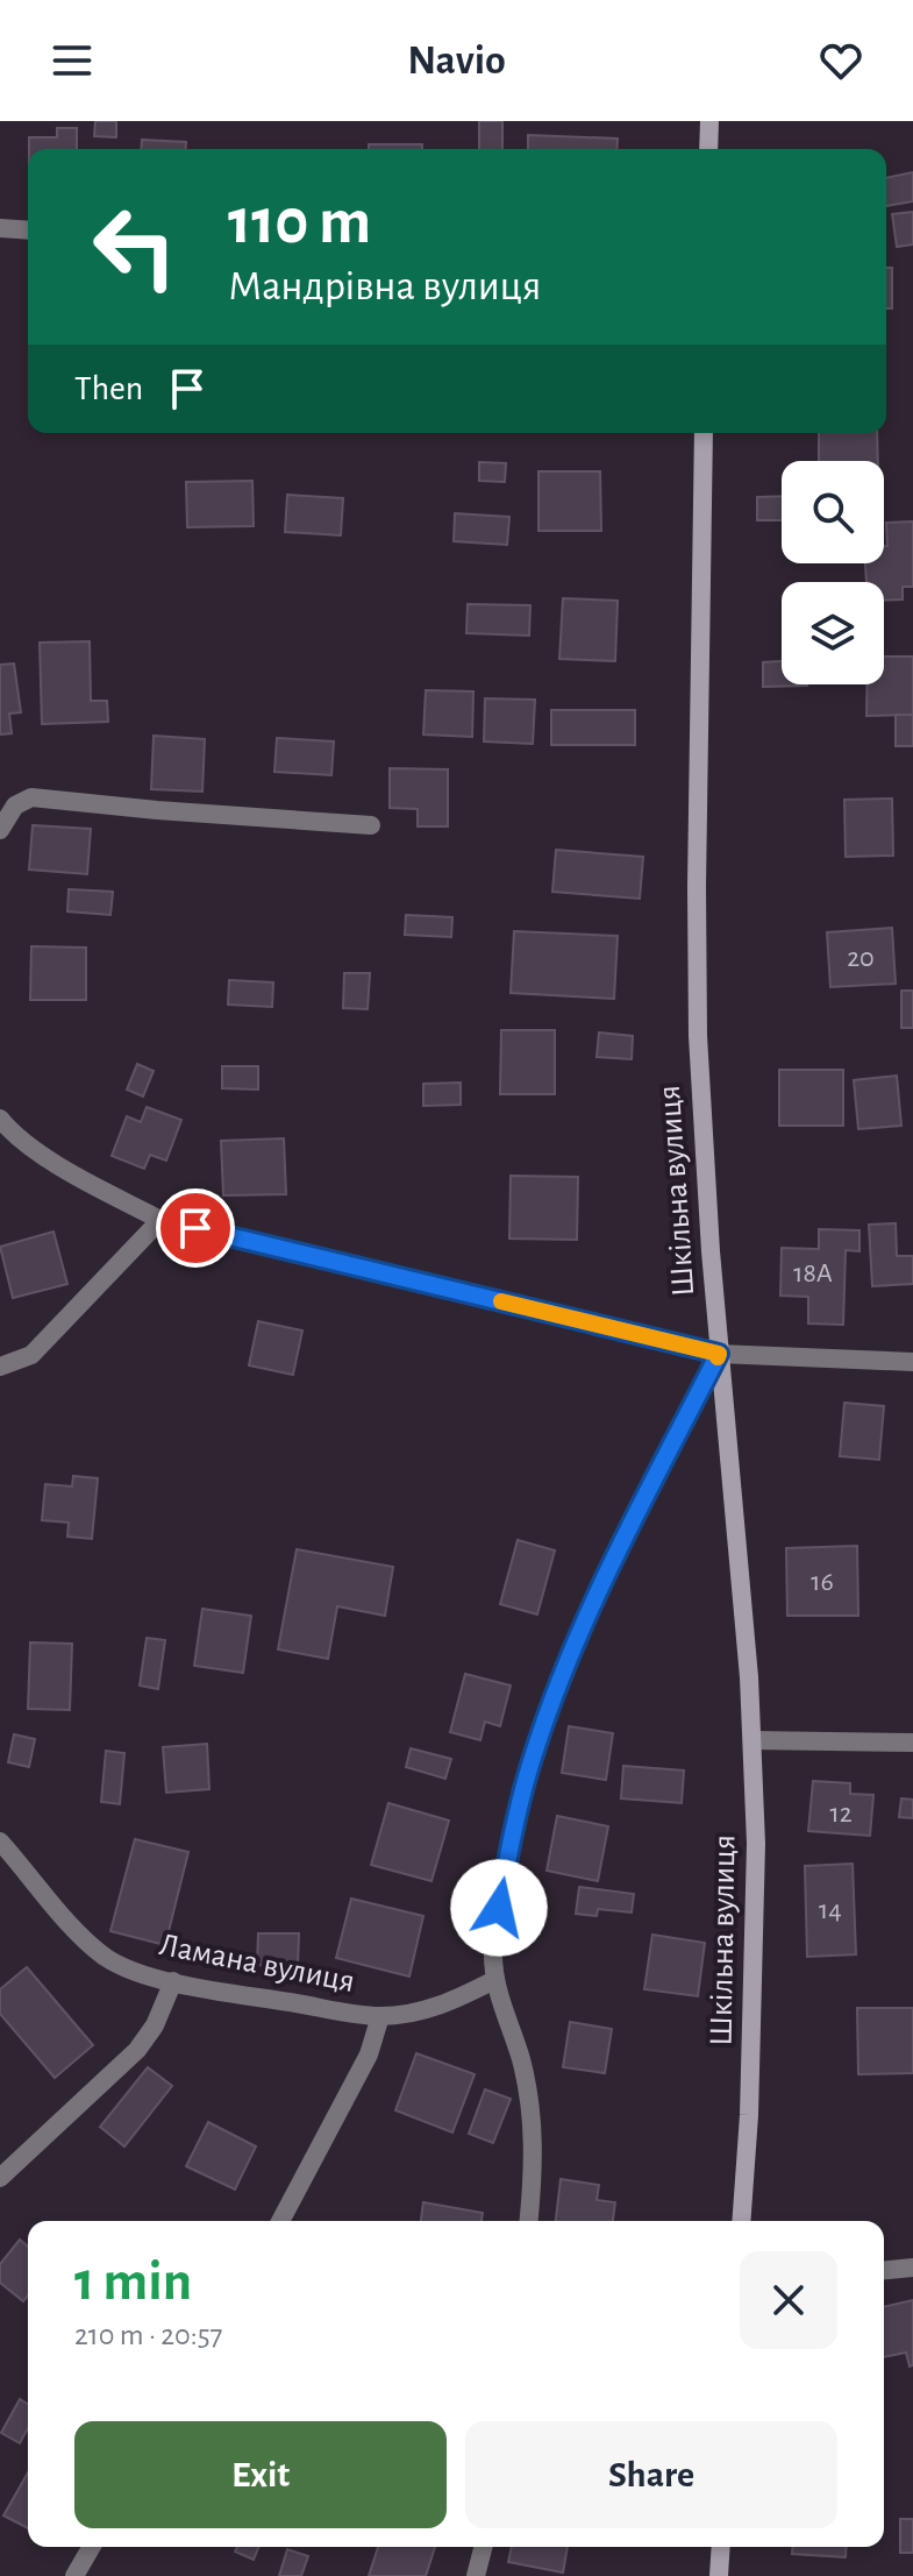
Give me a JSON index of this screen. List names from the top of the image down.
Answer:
{
  "streets": {
    "main road": ["Шкільна вулиця"],
    "street": ["Ламана вулиця"]
  },
  "house_numbers": [
    "20",
    "18А",
    "16",
    "12",
    "14"
  ],
  "page": {
    "header": "Navio",
    "turn": ["110 m", "Мандрівна вулиця"],
    "then": "Then",
    "heading": ["1 min", "210 m · 20:57"],
    "buttons": ["Exit", "Share"]
  }
}
